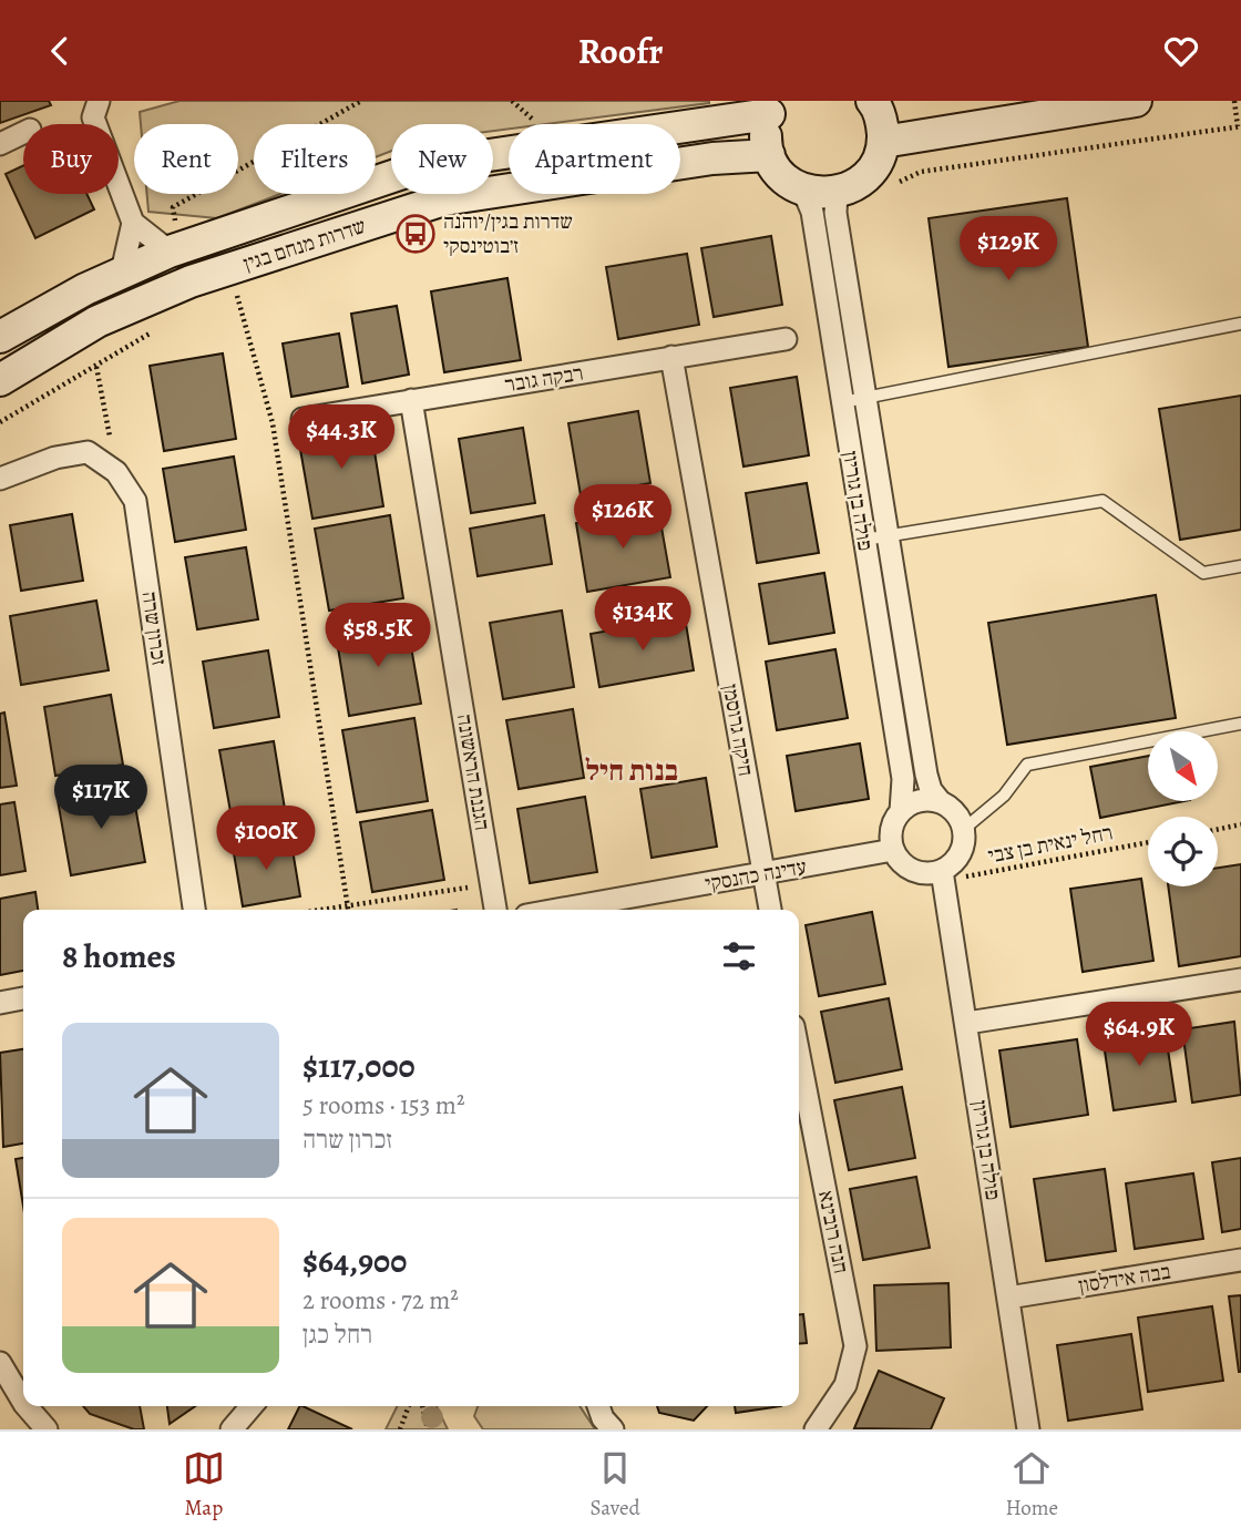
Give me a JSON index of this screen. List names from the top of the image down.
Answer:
{
  "streets": {
    "street": [
      "שדרות מנחם בגין",
      "רבקה גובר",
      "פולה בן גוריון",
      "זכרון שרה",
      "חיקה גרוסמן",
      "הגננת הראשונה",
      "עדינה כהנסקי",
      "חנה רובינא",
      "בבה אידלסון"
    ],
    "path": ["רחל ינאית בן צבי"]
  },
  "crossings": [
    ["רבקה גובר", "חיקה גרוסמן"],
    ["רבקה גובר", "הגננת הראשונה"],
    ["פולה בן גוריון", "רחל ינאית בן צבי"],
    ["פולה בן גוריון", "עדינה כהנסקי"],
    ["פולה בן גוריון", "בבה אידלסון"],
    ["חיקה גרוסמן", "עדינה כהנסקי"],
    ["רחל ינאית בן צבי", "עדינה כהנסקי"]
  ],
  "districts": ["בנות חיל"],
  "places": {
    "bus stop": ["שדרות בגין/יוהנה ז׳בוטינסקי"]
  },
  "north": "bottom right",
  "page": {
    "header": "Roofr",
    "chip": [
      "Buy",
      "Rent",
      "Filters",
      "New",
      "Apartment"
    ],
    "price": [
      "$129K",
      "$44.3K",
      "$126K",
      "$134K",
      "$58.5K",
      "$117K",
      "$100K",
      "$64.9K"
    ],
    "heading": "8 homes",
    "list": [
      {
        "name": "$117,000",
        "note": "5 rooms · 153 m² · זכרון שרה"
      },
      {
        "name": "$64,900",
        "note": "2 rooms · 72 m² · רחל כגן"
      }
    ],
    "tabs": ["Map", "Saved", "Home"]
  }
}
